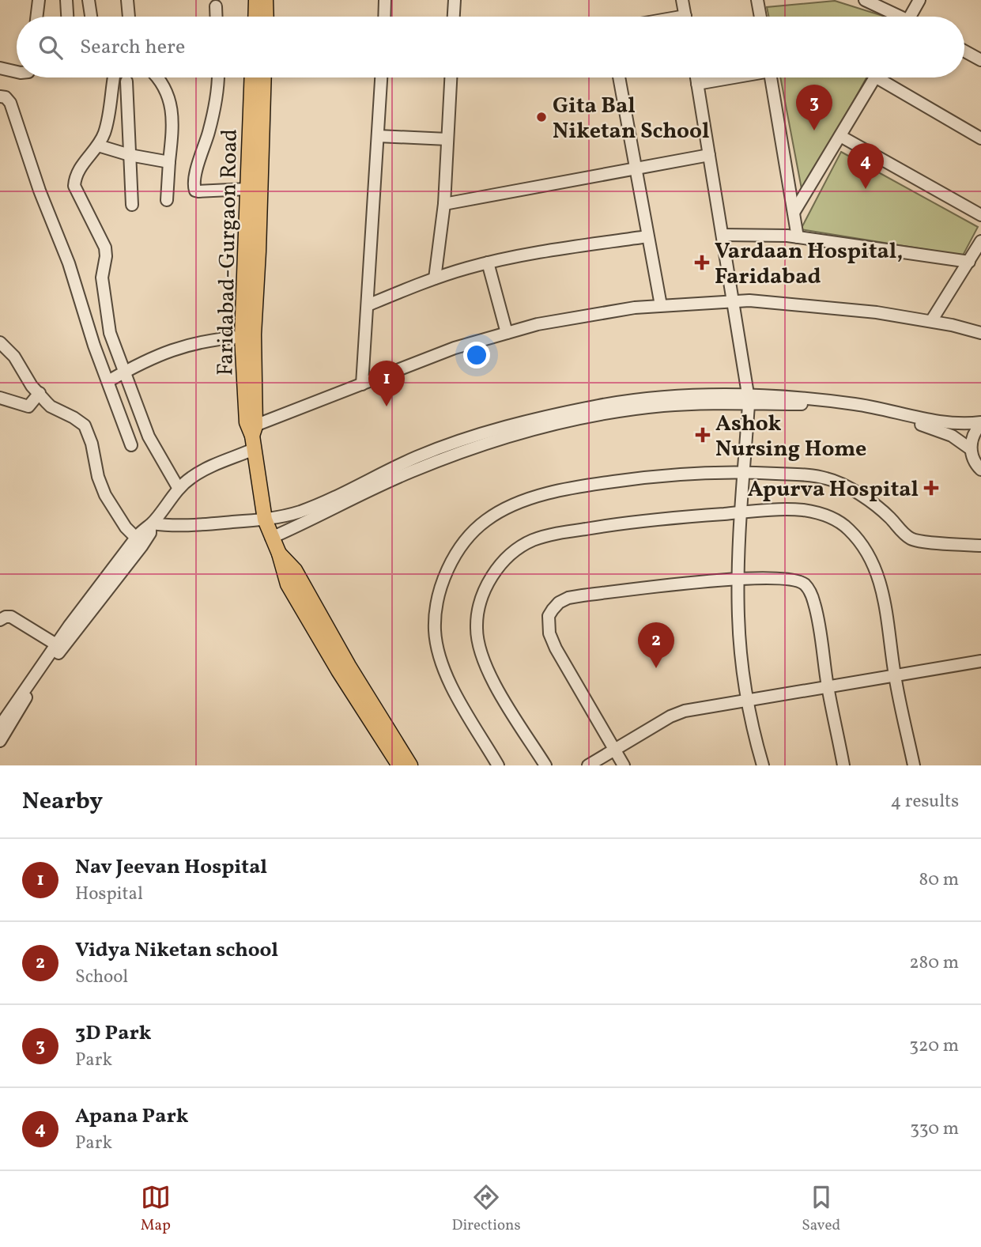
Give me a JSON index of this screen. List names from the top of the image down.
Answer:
{
  "streets": {
    "main road": ["Faridabad-Gurgaon Road"]
  },
  "places": {
    "other": ["Gita Bal Niketan School"],
    "health": ["Vardaan Hospital, Faridabad", "Ashok Nursing Home", "Apurva Hospital"]
  },
  "page": {
    "search": "Search here",
    "pins": [
      "3",
      "4",
      "1",
      "2"
    ],
    "heading": ["Nearby", "4 results"],
    "list": [
      {
        "mark": "1",
        "name": "Nav Jeevan Hospital",
        "note": "Hospital",
        "value": "80 m"
      },
      {
        "mark": "2",
        "name": "Vidya Niketan school",
        "note": "School",
        "value": "280 m"
      },
      {
        "mark": "3",
        "name": "3D Park",
        "note": "Park",
        "value": "320 m"
      },
      {
        "mark": "4",
        "name": "Apana Park",
        "note": "Park",
        "value": "330 m"
      }
    ],
    "nav": ["Map", "Directions", "Saved"]
  }
}
